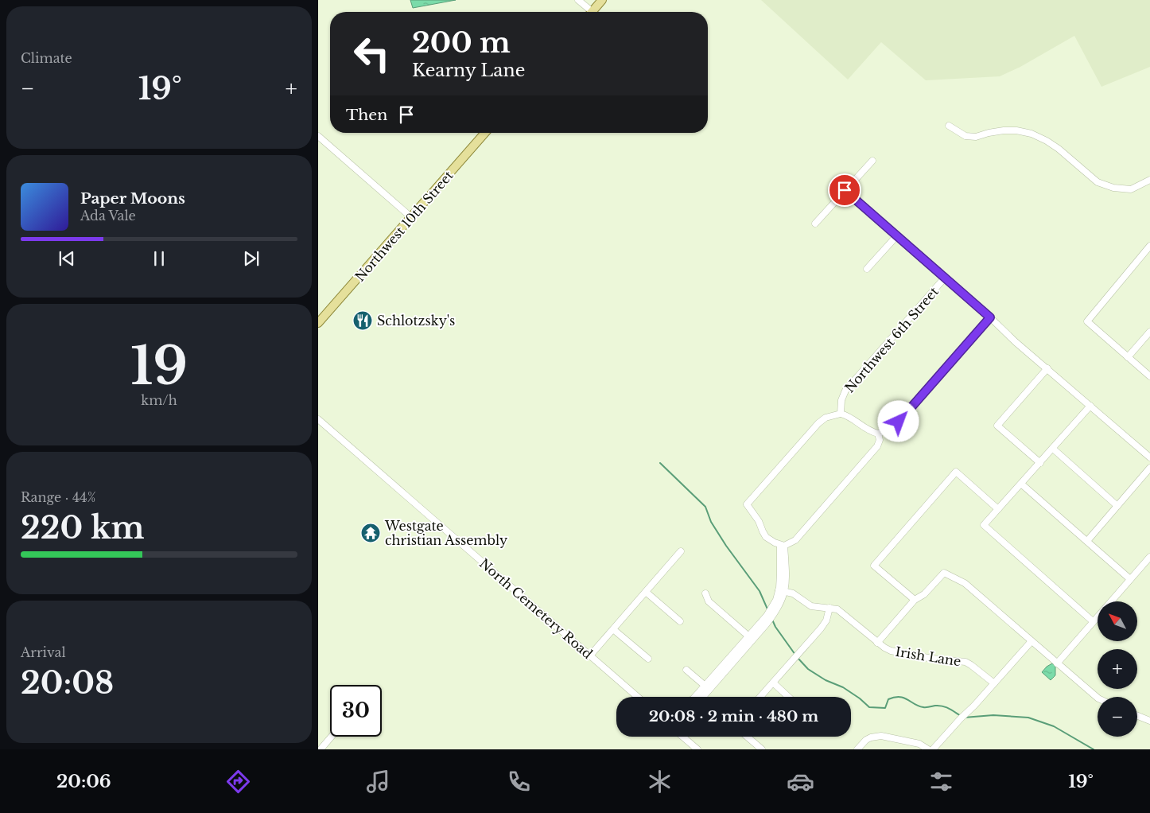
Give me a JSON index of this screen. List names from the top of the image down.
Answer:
{
  "streets": {
    "main road": ["Northwest 10th Street"],
    "street": ["Northwest 6th Street", "North Cemetery Road", "Irish Lane"]
  },
  "places": {
    "restaurant": ["Schlotzsky's"],
    "temple": ["Westgate christian Assembly"]
  },
  "north": "top left",
  "page": {
    "tile": [
      "Climate",
      ["19", "km/h"],
      ["Range · 44%", "220 km"],
      ["Arrival", "20:08"]
    ],
    "turn": ["200 m", "Kearny Lane"],
    "heat": ["−", "19°", "+"],
    "then": "Then",
    "song": ["Paper Moons", "Ada Vale"],
    "map_buttons": ["+", "−"],
    "limit": "30",
    "trip": "20:08 · 2 min · 480 m",
    "tabs": ["20:06", "19°"]
  }
}
